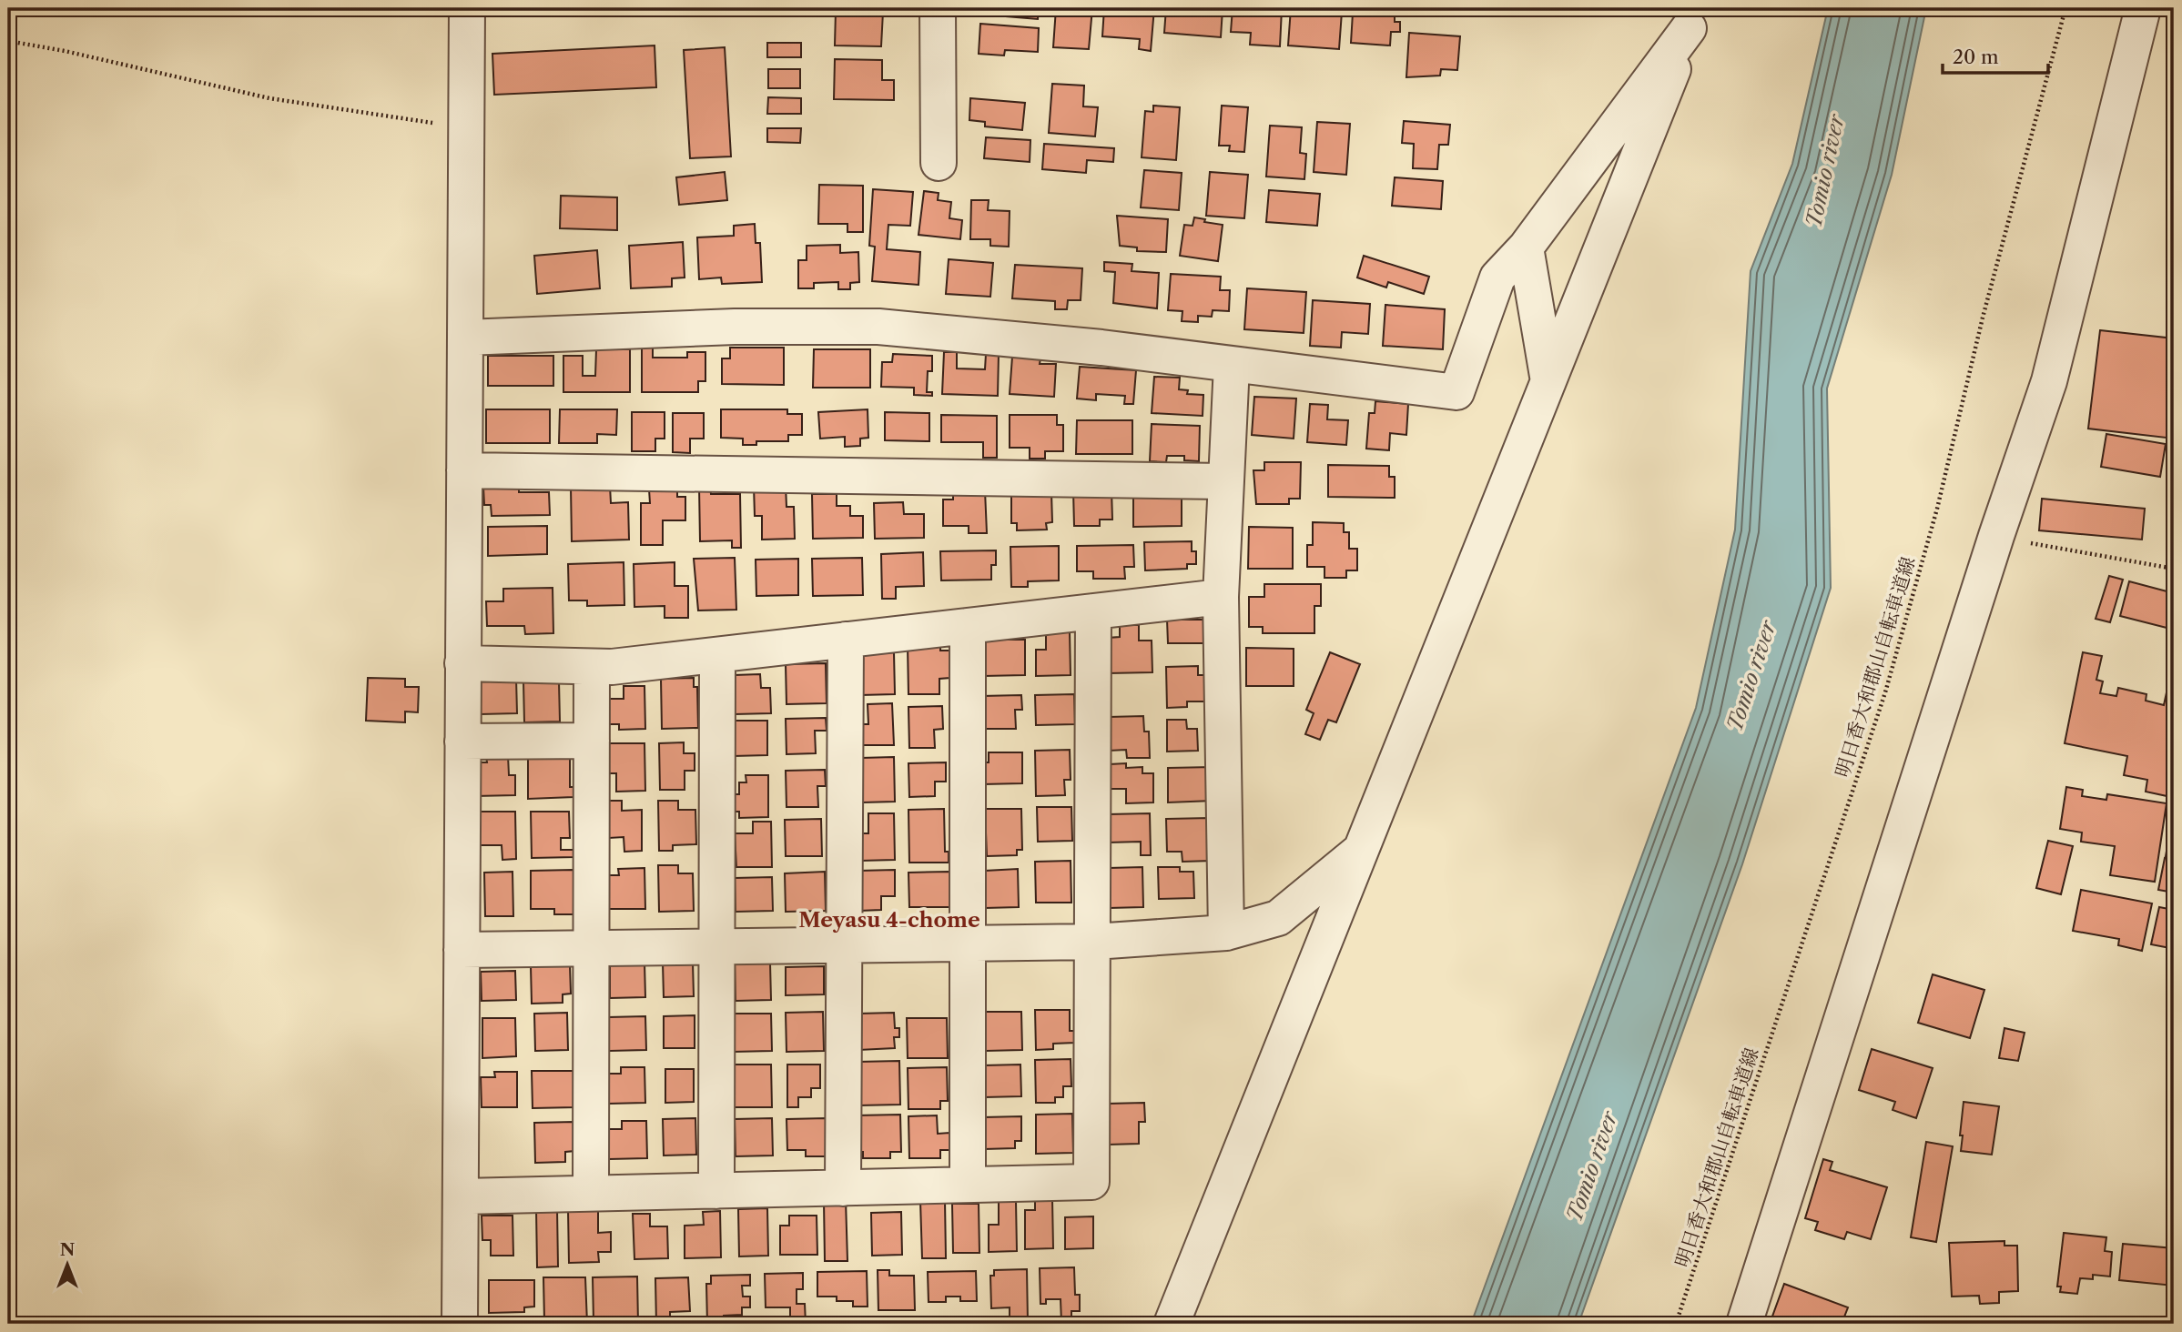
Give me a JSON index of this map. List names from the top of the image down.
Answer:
{
  "streets": {
    "path": ["明日香大和郡山自転車道線"]
  },
  "districts": ["Meyasu 4-chome"],
  "water": ["Tomio river"],
  "scale_bar": "20 m",
  "north": "top"
}
